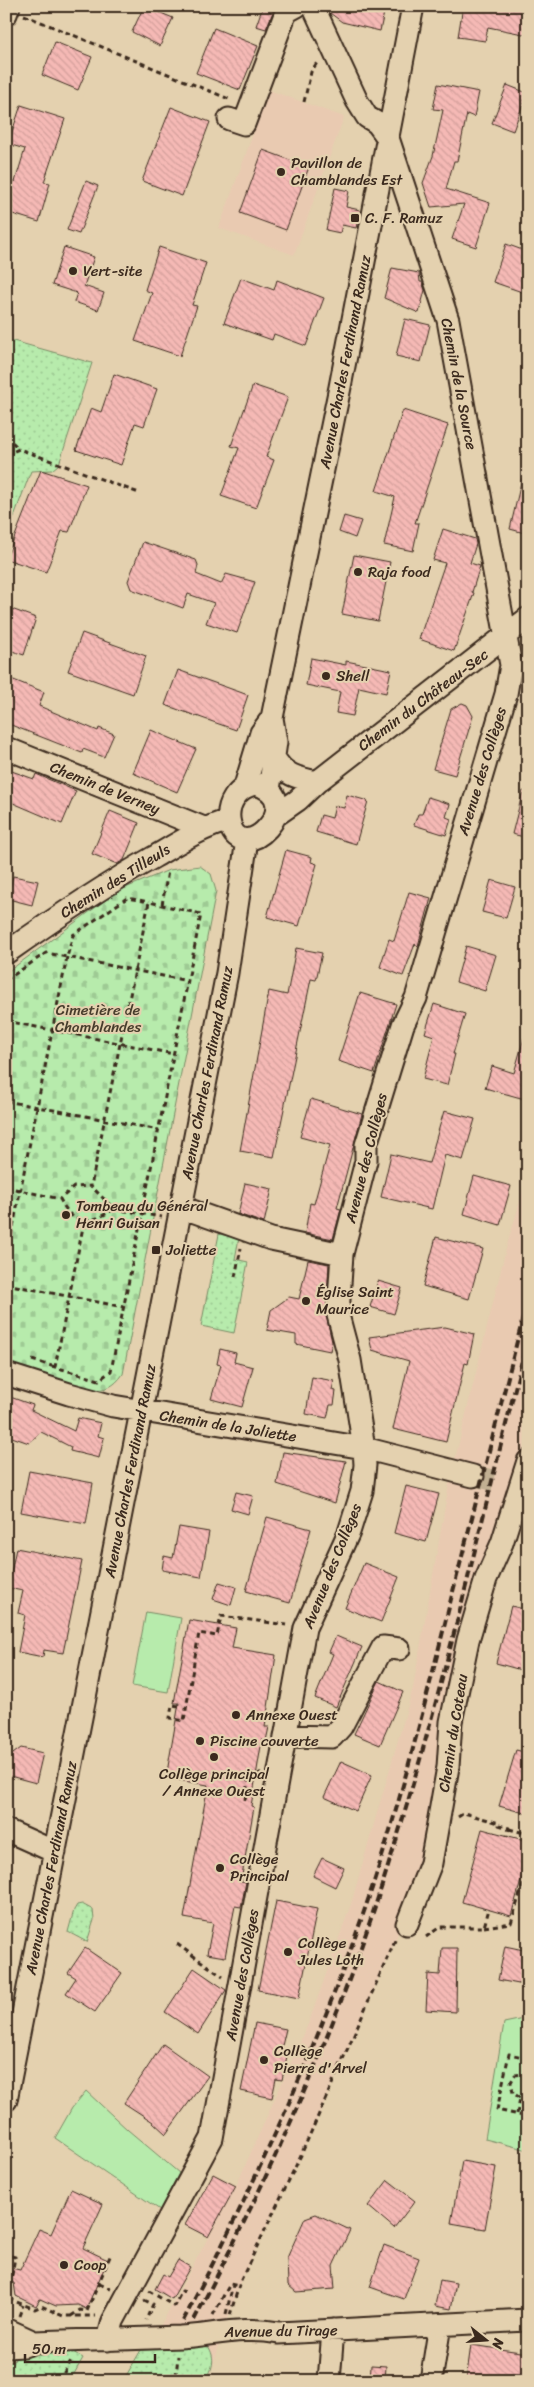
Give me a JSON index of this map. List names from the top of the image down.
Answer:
{
  "streets": {
    "street": [
      "Avenue Charles Ferdinand Ramuz",
      "Chemin de la Source",
      "Chemin du Château-Sec",
      "Avenue des Collèges",
      "Chemin de Verney",
      "Chemin des Tilleuls",
      "Chemin de la Joliette",
      "Chemin du Coteau",
      "Avenue du Tirage"
    ]
  },
  "crossings": [
    ["Avenue Charles Ferdinand Ramuz", "Chemin de la Source"],
    ["Avenue Charles Ferdinand Ramuz", "Chemin du Château-Sec"],
    ["Avenue Charles Ferdinand Ramuz", "Chemin des Tilleuls"],
    ["Avenue Charles Ferdinand Ramuz", "Chemin de la Joliette"],
    ["Chemin de la Source", "Chemin du Château-Sec"],
    ["Chemin de la Source", "Avenue des Collèges"],
    ["Chemin du Château-Sec", "Avenue des Collèges"],
    ["Chemin du Château-Sec", "Chemin des Tilleuls"],
    ["Avenue des Collèges", "Chemin de la Joliette"],
    ["Avenue des Collèges", "Avenue du Tirage"],
    ["Chemin de Verney", "Chemin des Tilleuls"]
  ],
  "parks": ["Cimetière de Chamblandes"],
  "places": {
    "other": [
      "Pavillon de Chamblandes Est",
      "Vert-site",
      "Raja food",
      "Shell",
      "Tombeau du Général Henri Guisan",
      "Église Saint Maurice",
      "Annexe Ouest",
      "Piscine couverte",
      "Collège principal / Annexe Ouest",
      "Collège Principal",
      "Collège Jules Loth",
      "Collège Pierre d'Arvel",
      "Coop"
    ],
    "transit": ["C. F. Ramuz", "Joliette"]
  },
  "scale_bar": "50 m",
  "north": "right"
}
